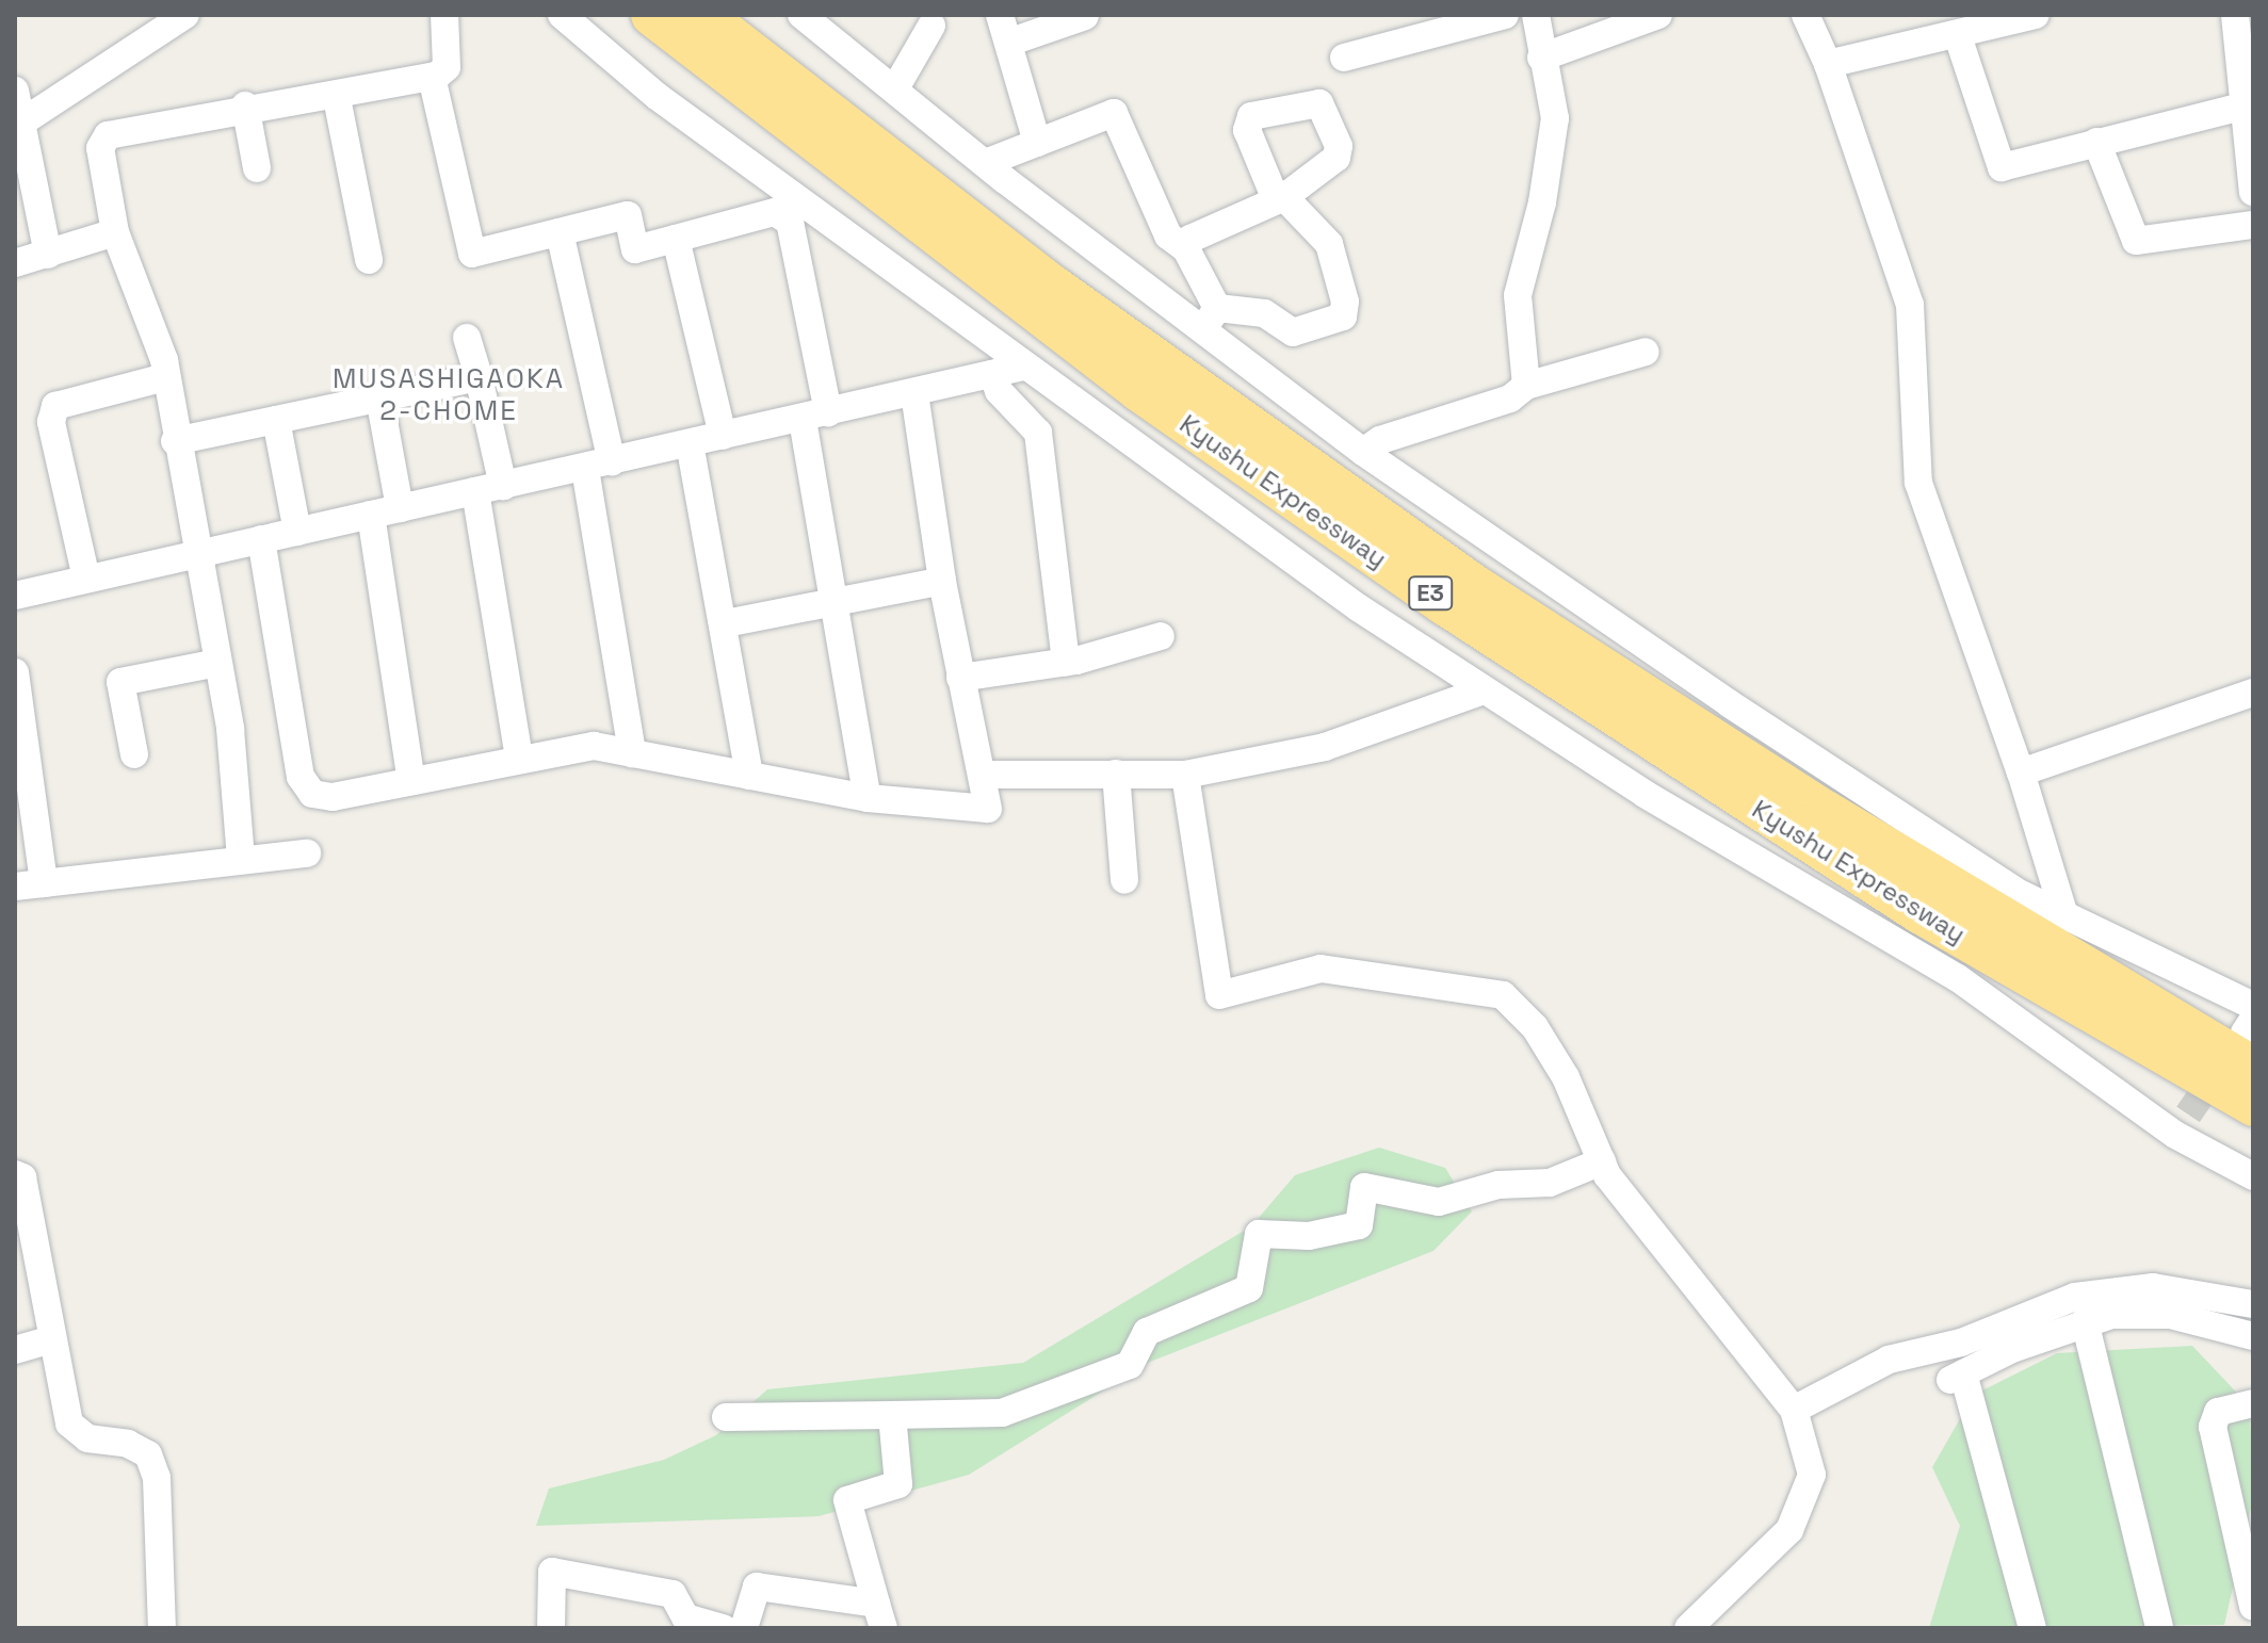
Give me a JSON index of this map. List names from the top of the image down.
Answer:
{
  "streets": {
    "highway": ["Kyushu Expressway", "E3"]
  },
  "districts": ["MUSASHIGAOKA 2-CHOME"]
}
